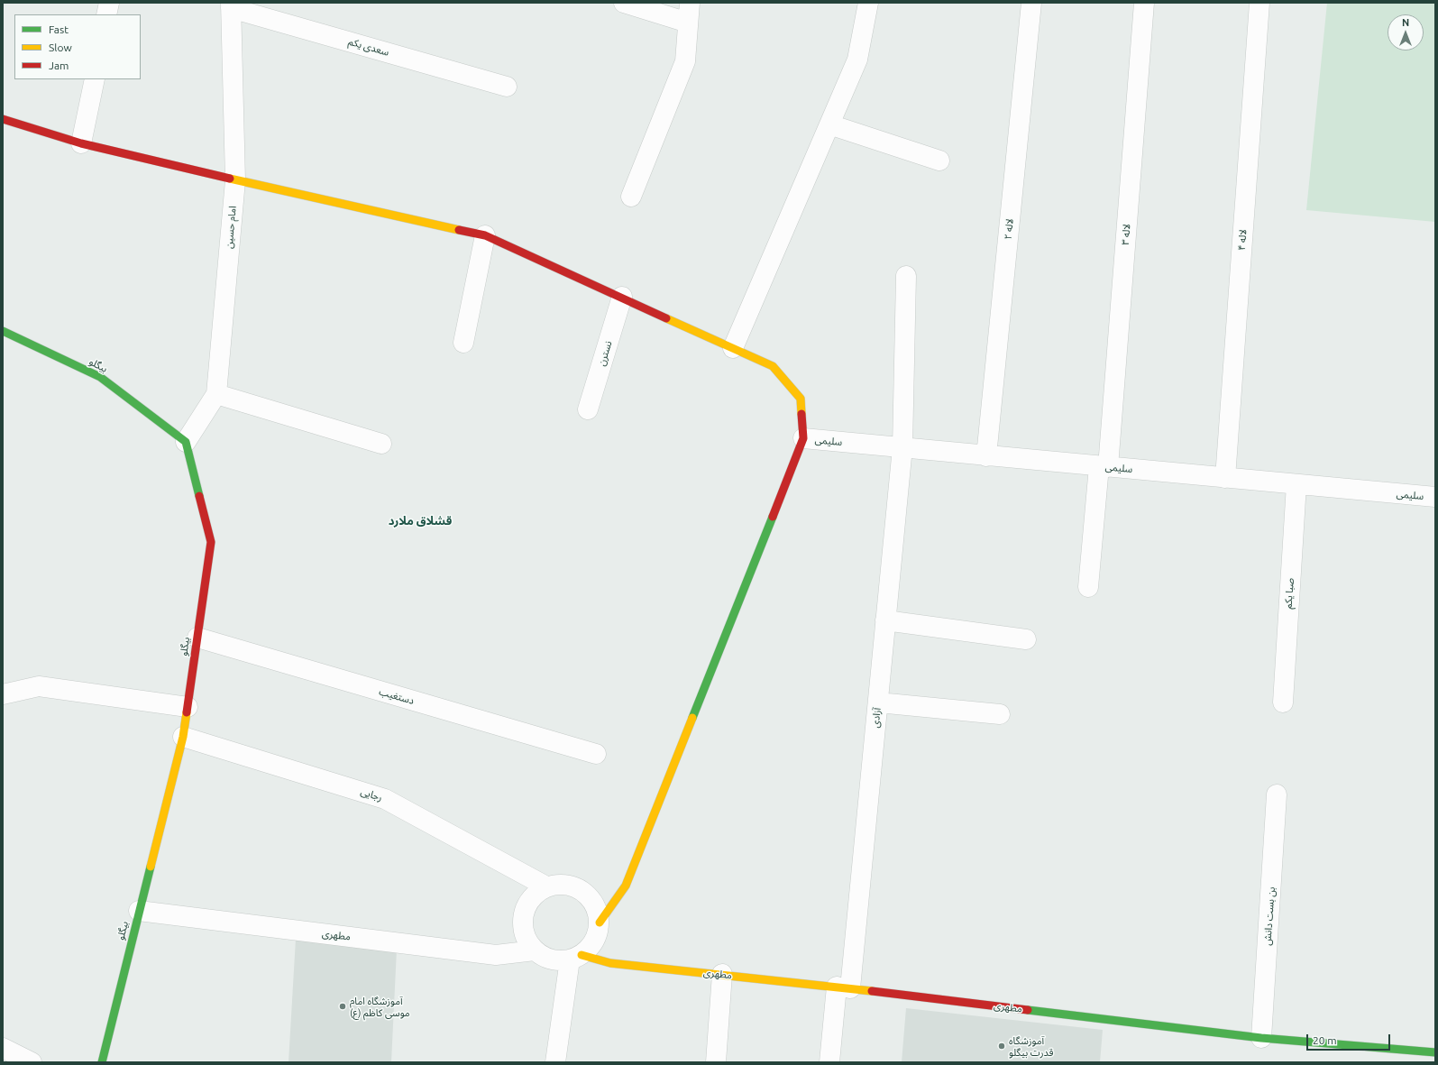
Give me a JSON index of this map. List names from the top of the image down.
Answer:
{
  "streets": {
    "street": [
      "سعدی یکم",
      "امام حسین",
      "لاله ۲",
      "لاله ۳",
      "لاله ۴",
      "نسترن",
      "بیگلو",
      "سلیمی",
      "صبا یکم",
      "دستغیب",
      "آزادی",
      "رجایی",
      "بن بست دانش",
      "مطهری"
    ]
  },
  "crossings": [
    ["سعدی یکم", "امام حسین"],
    ["امام حسین", "بیگلو"],
    ["لاله ۲", "سلیمی"],
    ["لاله ۳", "سلیمی"],
    ["لاله ۴", "سلیمی"],
    ["بیگلو", "دستغیب"],
    ["بیگلو", "رجایی"],
    ["بیگلو", "مطهری"],
    ["سلیمی", "صبا یکم"],
    ["سلیمی", "آزادی"],
    ["آزادی", "مطهری"],
    ["رجایی", "مطهری"],
    ["بن بست دانش", "مطهری"]
  ],
  "districts": ["قشلاق ملارد"],
  "places": ["آموزشگاه امام موسی کاظم (ع)", "آموزشگاه قدرت بیگلو"],
  "legend": ["Fast", "Slow", "Jam"],
  "scale_bar": "20 m",
  "north": "top"
}
